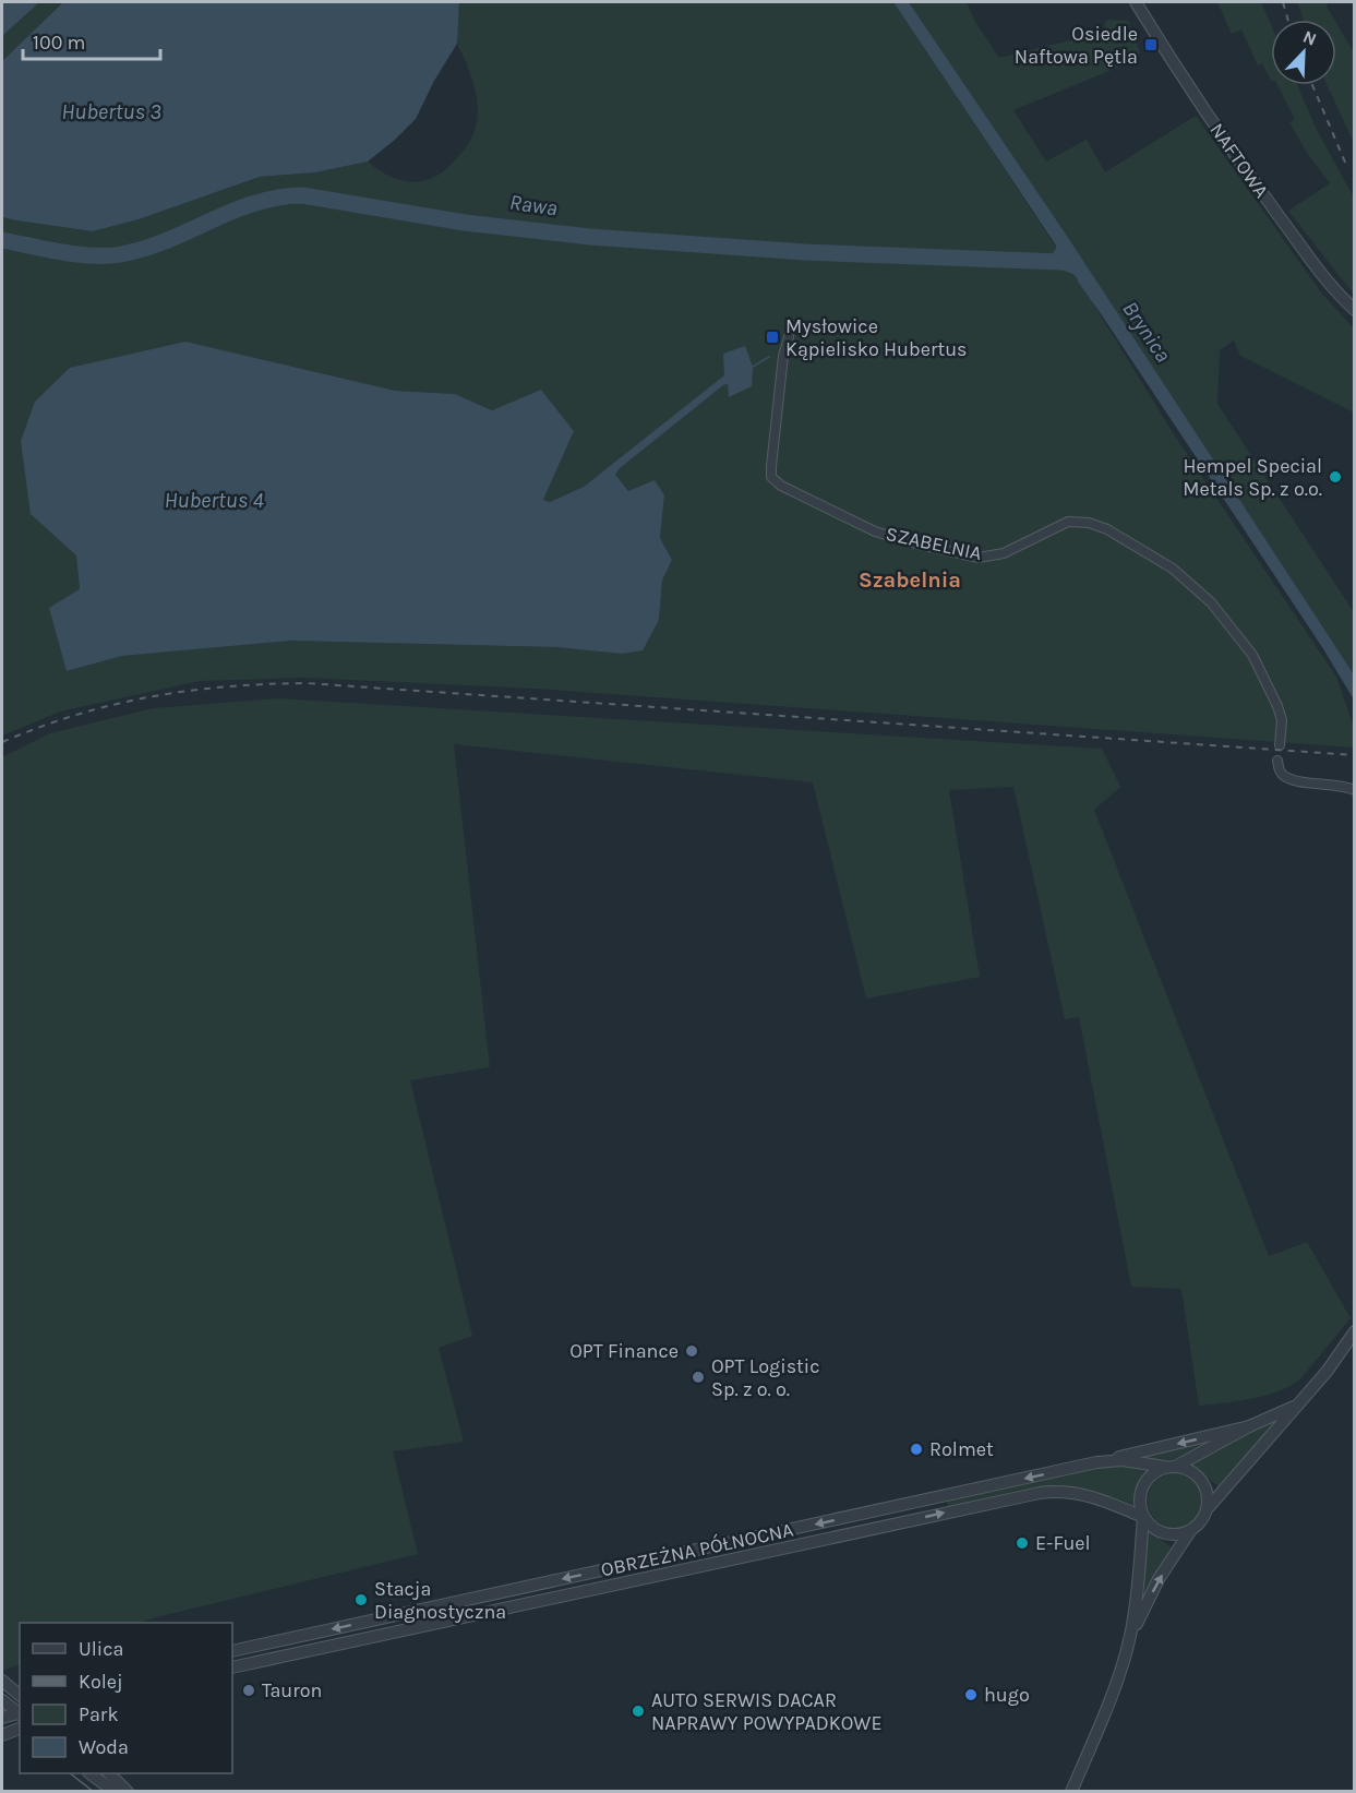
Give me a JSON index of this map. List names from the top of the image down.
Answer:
{
  "streets": {
    "street": ["NAFTOWA", "SZABELNIA", "OBRZEŻNA PÓŁNOCNA"]
  },
  "districts": ["Szabelnia"],
  "water": [
    "Hubertus 3",
    "Rawa",
    "Brynica",
    "Hubertus 4"
  ],
  "places": {
    "transit": ["Osiedle Naftowa Pętla", "Mysłowice Kąpielisko Hubertus"],
    "other": [
      "Hempel Special Metals Sp. z o.o.",
      "OPT Finance",
      "OPT Logistic Sp. z o. o.",
      "Rolmet",
      "E-Fuel",
      "Stacja Diagnostyczna",
      "Tauron",
      "hugo",
      "AUTO SERWIS DACAR NAPRAWY POWYPADKOWE"
    ]
  },
  "legend": [
    "Ulica",
    "Kolej",
    "Park",
    "Woda"
  ],
  "scale_bar": "100 m",
  "north": "top right"
}
